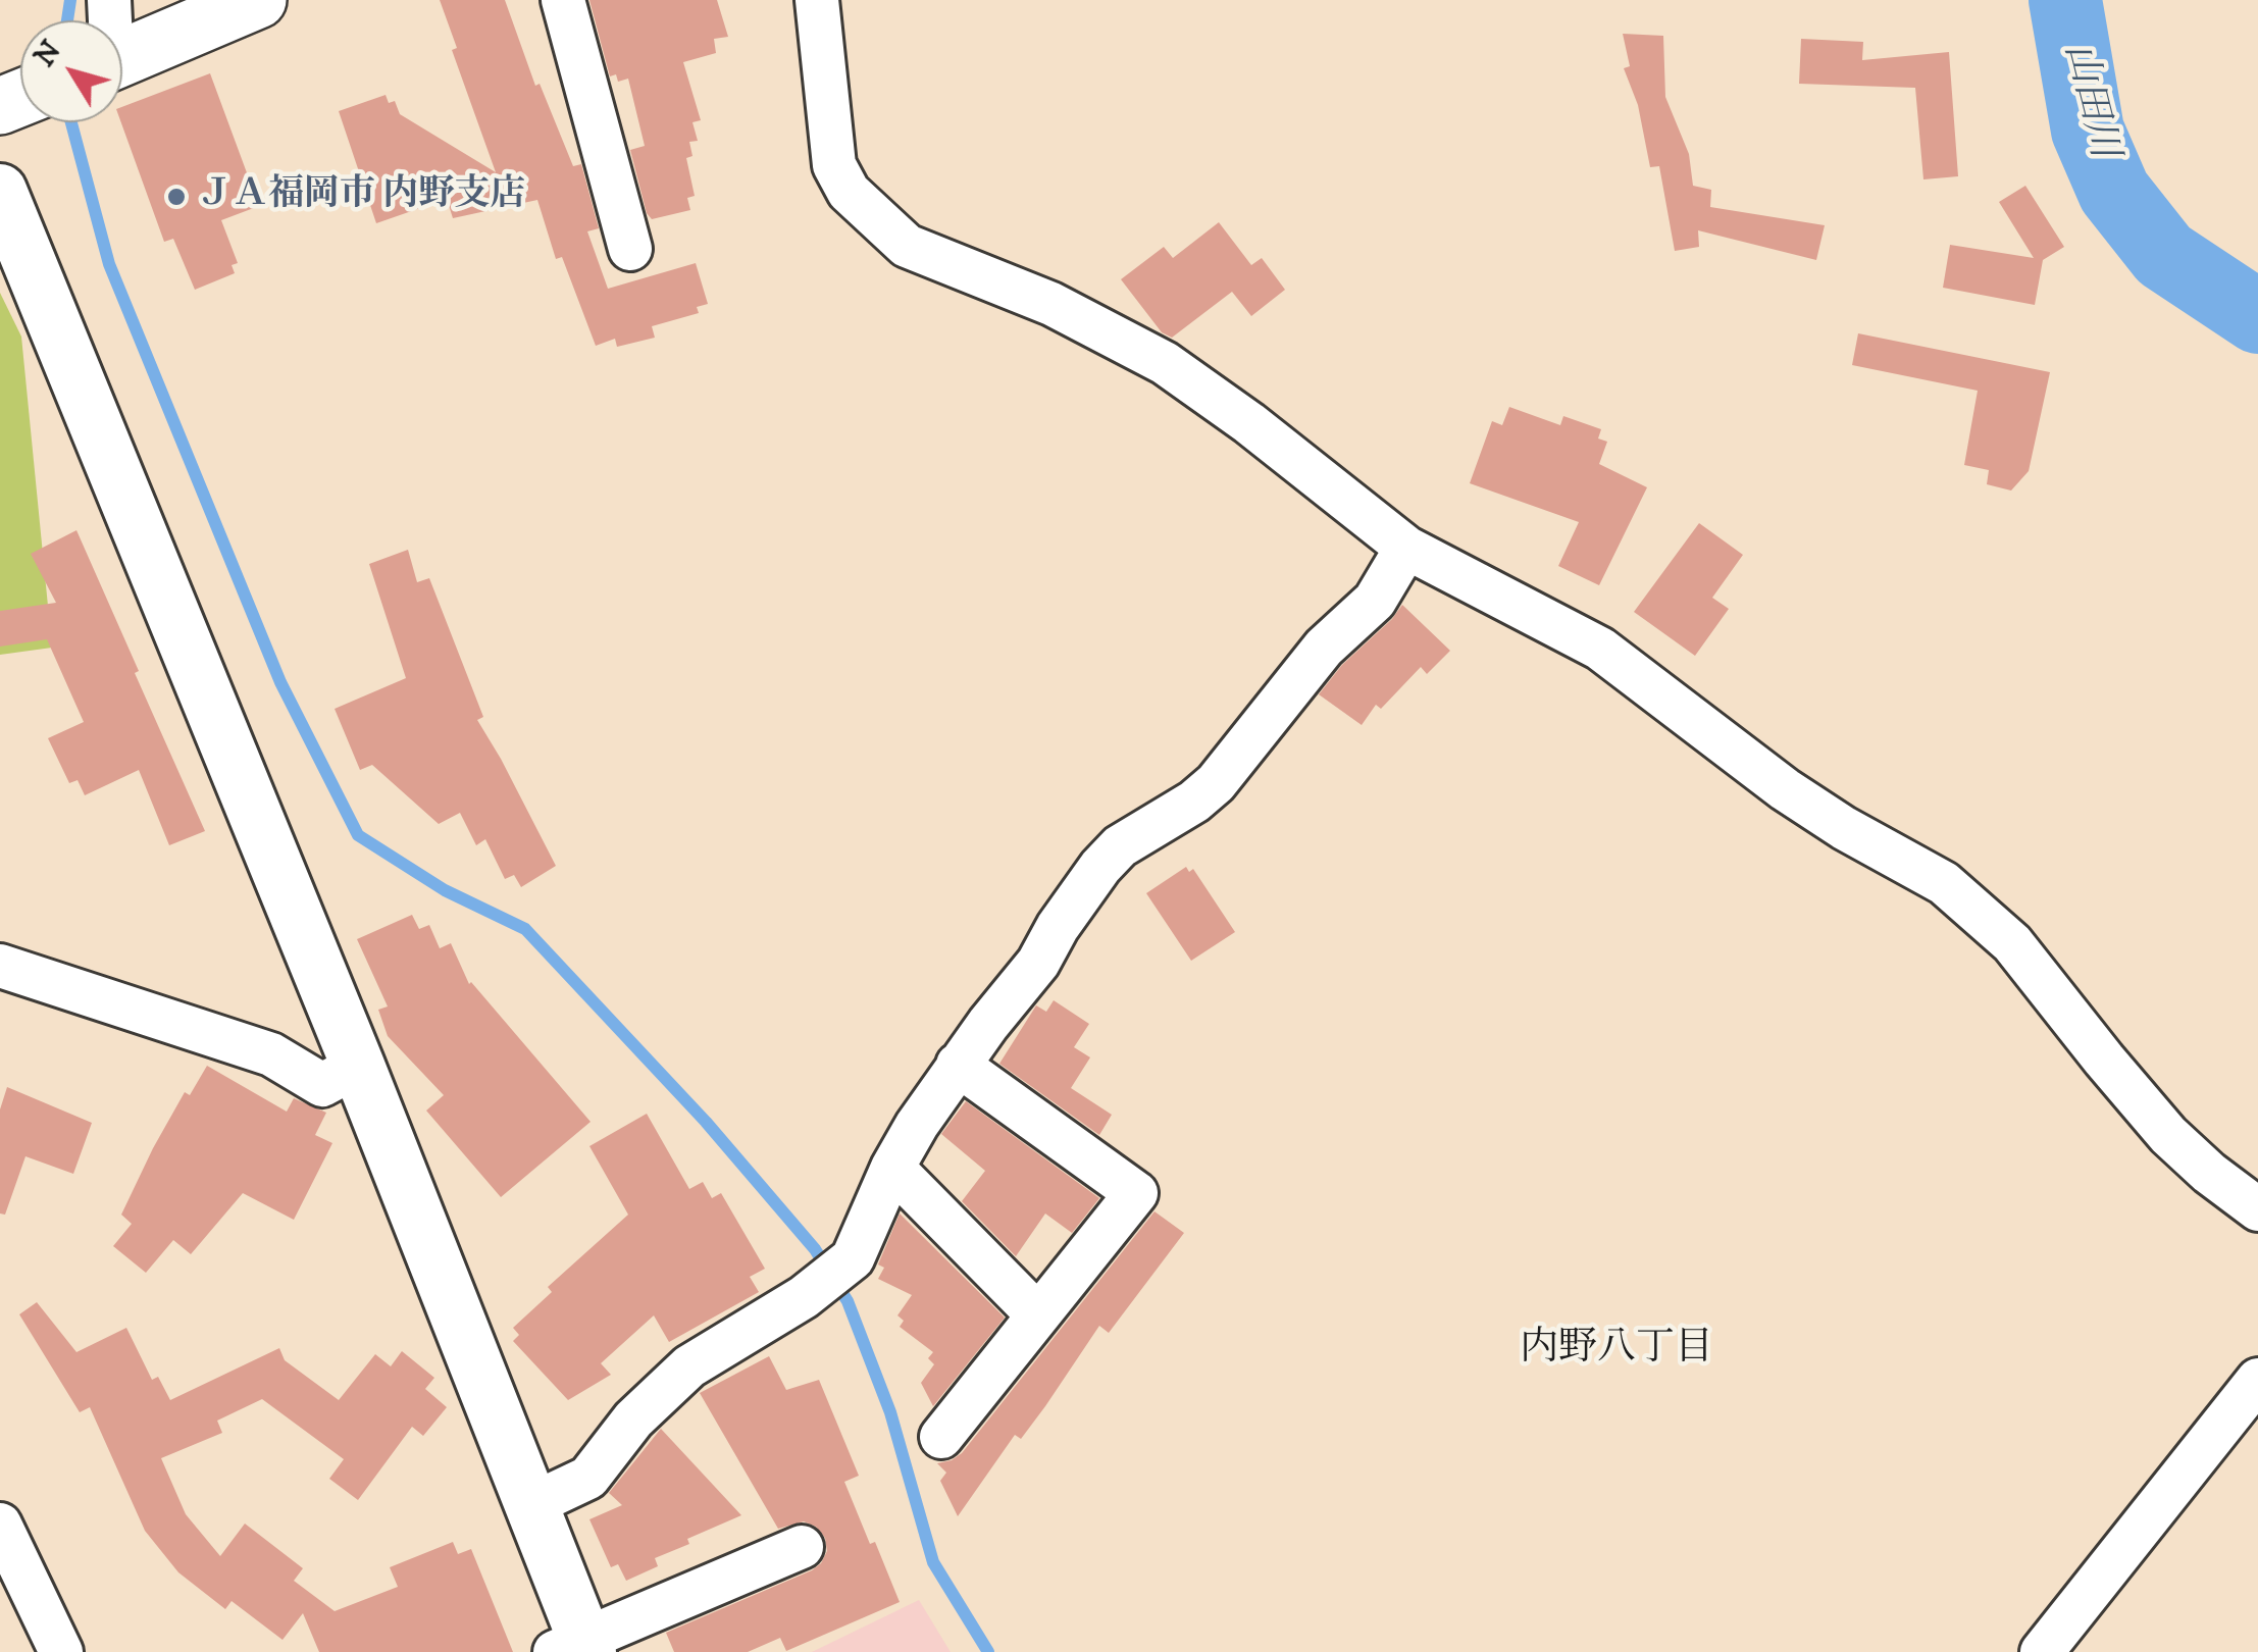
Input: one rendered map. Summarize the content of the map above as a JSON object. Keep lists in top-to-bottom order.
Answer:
{
  "districts": ["内野八丁目"],
  "water": ["山田川"],
  "places": ["ＪＡ福岡市 内野支店"],
  "north": "top left"
}
